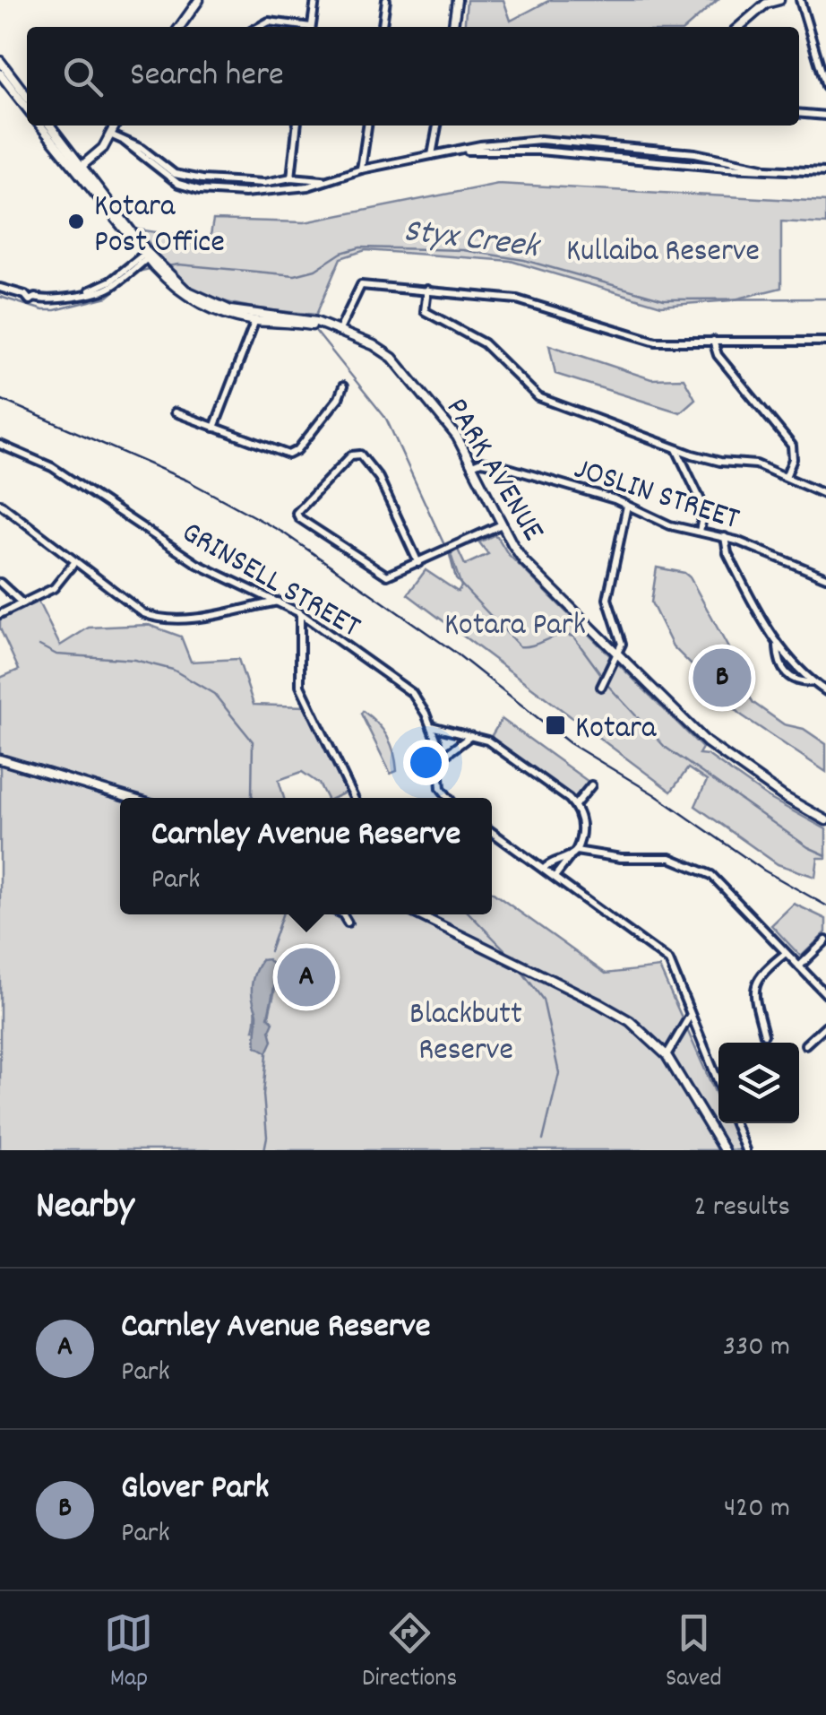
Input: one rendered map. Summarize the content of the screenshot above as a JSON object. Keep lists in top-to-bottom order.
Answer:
{
  "streets": {
    "main road": ["PARK AVENUE"],
    "street": ["JOSLIN STREET", "GRINSELL STREET"]
  },
  "crossings": [
    ["PARK AVENUE", "JOSLIN STREET"]
  ],
  "water": ["Styx Creek"],
  "parks": ["Kullaiba Reserve", "Kotara Park", "Blackbutt Reserve"],
  "places": {
    "other": ["Kotara Post Office"],
    "transit": ["Kotara"]
  },
  "page": {
    "search": "Search here",
    "pins": ["B", "A"],
    "popup": ["Carnley Avenue Reserve", "Park"],
    "heading": ["Nearby", "2 results"],
    "list": [
      {
        "mark": "A",
        "name": "Carnley Avenue Reserve",
        "note": "Park",
        "value": "330 m"
      },
      {
        "mark": "B",
        "name": "Glover Park",
        "note": "Park",
        "value": "420 m"
      }
    ],
    "nav": ["Map", "Directions", "Saved"]
  }
}
